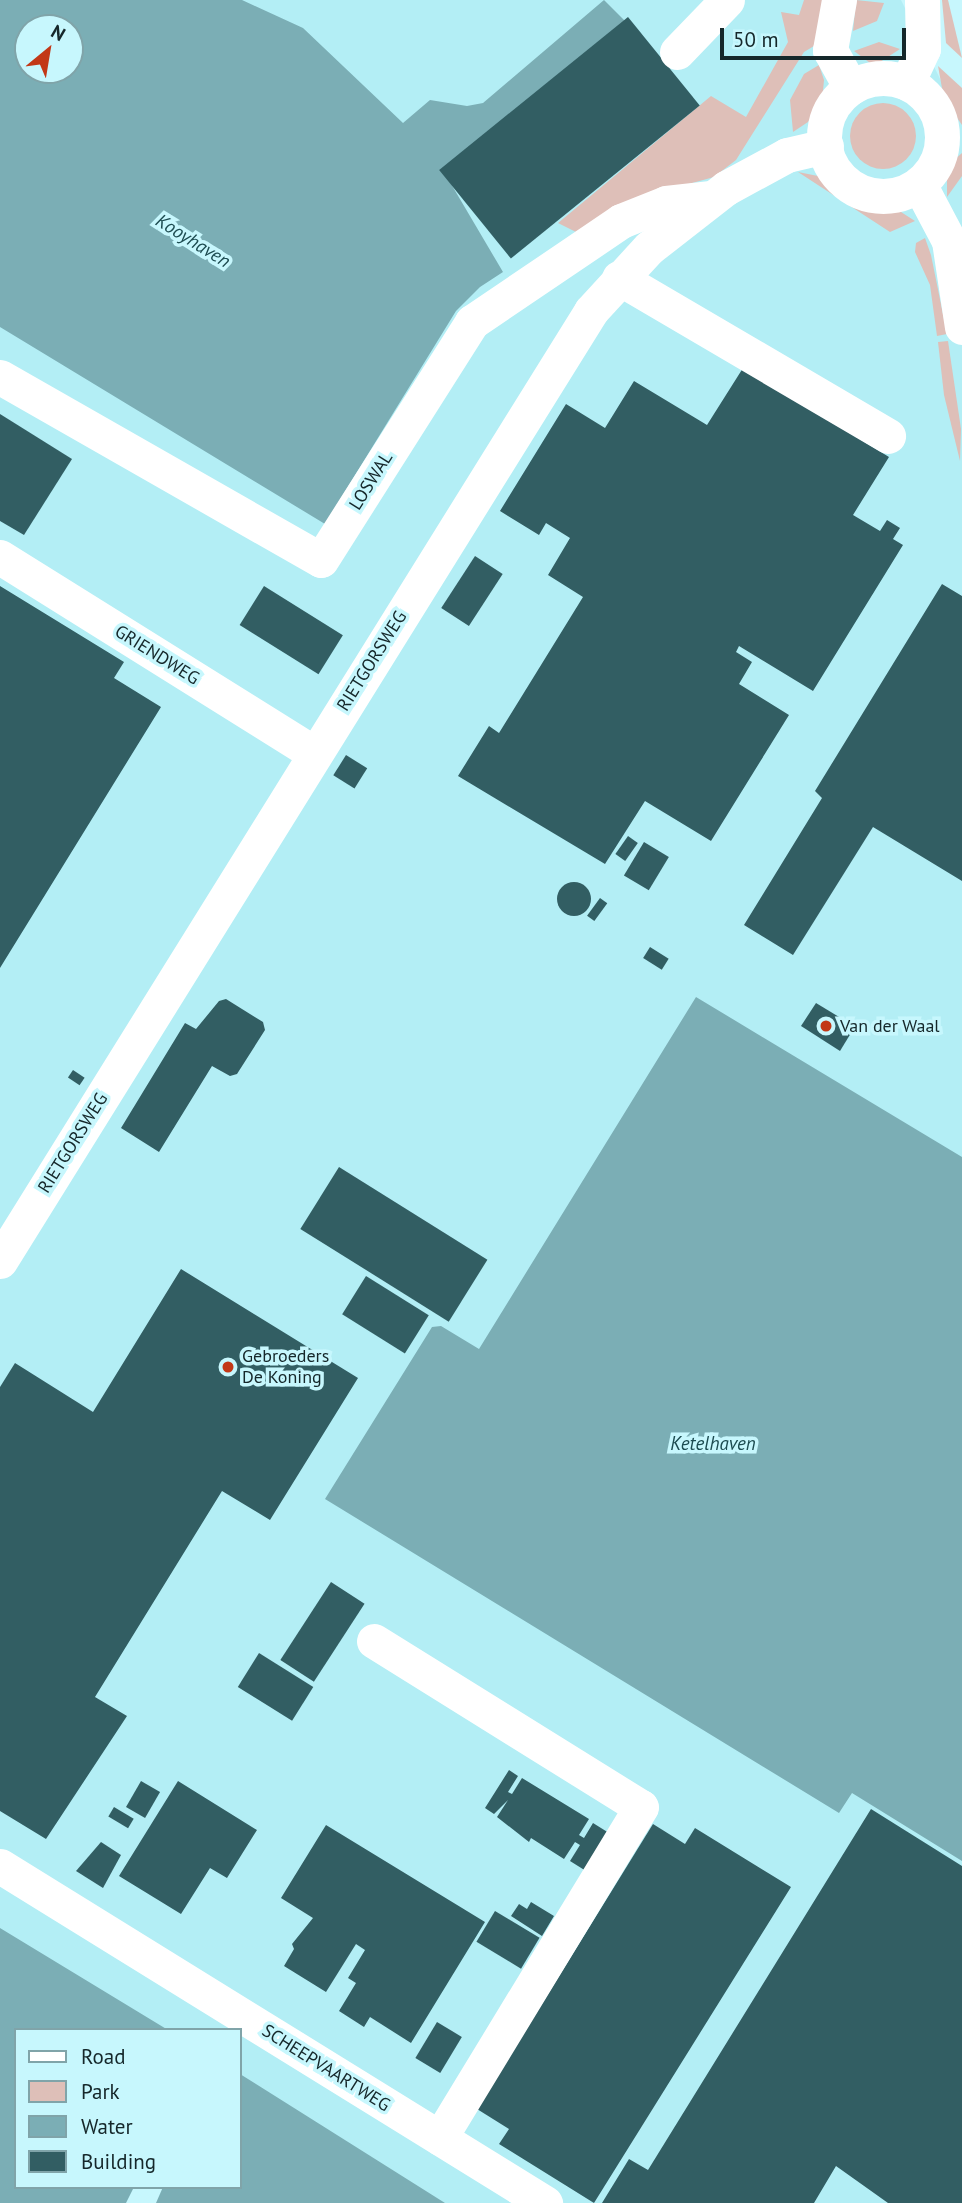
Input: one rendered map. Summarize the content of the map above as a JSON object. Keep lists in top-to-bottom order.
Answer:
{
  "streets": {
    "street": [
      "LOSWAL",
      "GRIENDWEG",
      "RIETGORSWEG",
      "SCHEEPVAARTWEG"
    ]
  },
  "crossings": [
    ["LOSWAL", "RIETGORSWEG"],
    ["GRIENDWEG", "RIETGORSWEG"]
  ],
  "water": ["Kooyhaven", "Ketelhaven"],
  "places": ["Van der Waal", "Gebroeders De Koning"],
  "legend": [
    "Road",
    "Park",
    "Water",
    "Building"
  ],
  "scale_bar": "50 m",
  "north": "top right"
}
